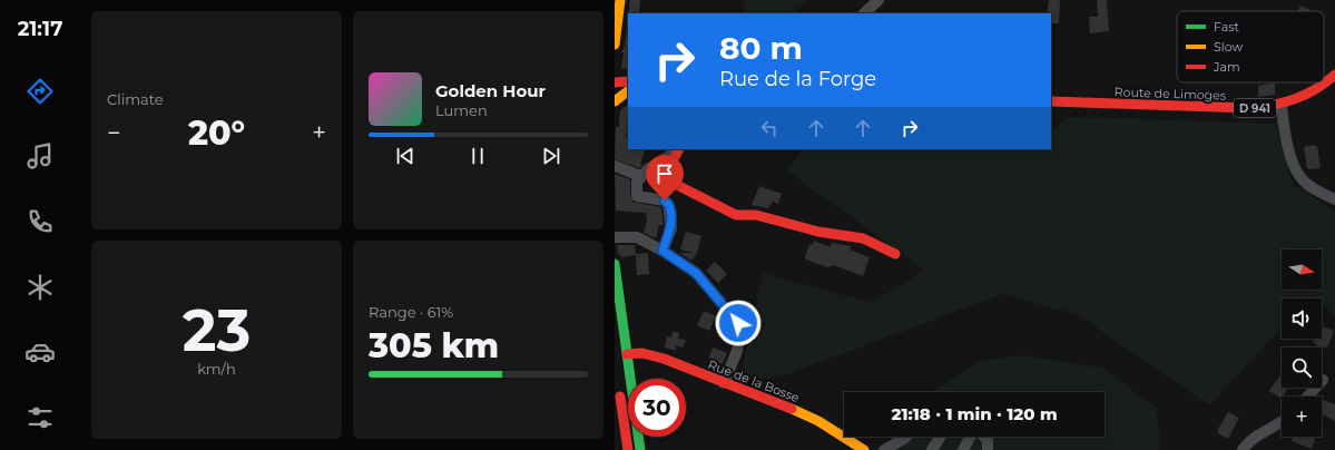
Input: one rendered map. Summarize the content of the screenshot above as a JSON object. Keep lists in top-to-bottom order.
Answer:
{
  "streets": {
    "main road": ["Route de Limoges", "D 941", "Rue de la Bosse"]
  },
  "legend": ["Fast", "Slow", "Jam"],
  "north": "right",
  "page": {
    "tabs": "21:17",
    "tile": [
      "Climate",
      ["23", "km/h"],
      ["Range · 61%", "305 km"]
    ],
    "turn": ["80 m", "Rue de la Forge"],
    "song": ["Golden Hour", "Lumen"],
    "heat": ["−", "20°", "+"],
    "map_buttons": "+",
    "limit": "30",
    "trip": "21:18 · 1 min · 120 m"
  }
}
